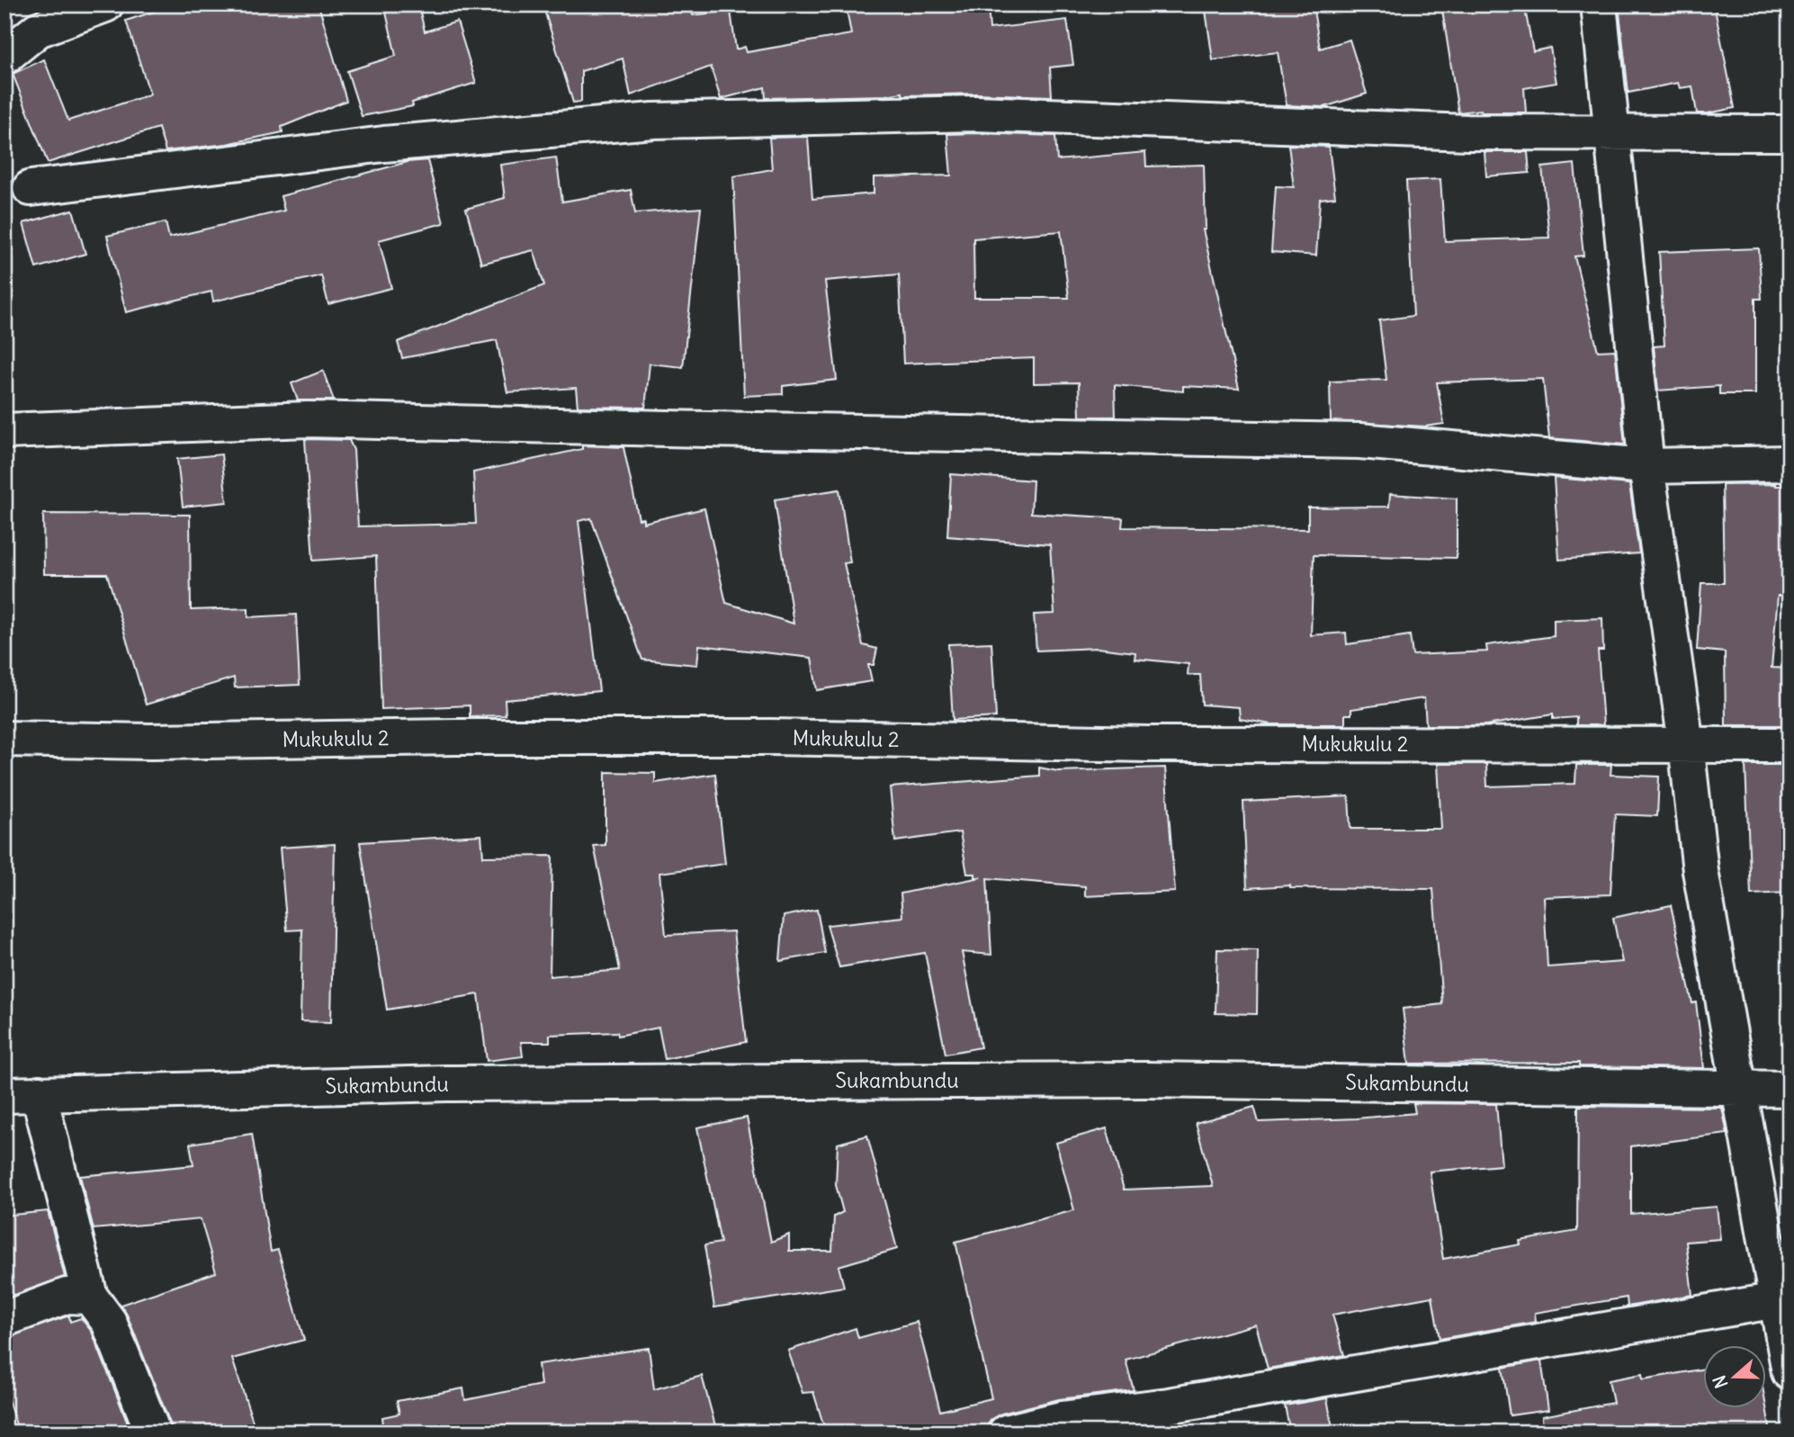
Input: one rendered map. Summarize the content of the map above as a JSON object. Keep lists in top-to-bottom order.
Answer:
{
  "streets": {
    "street": ["Mukukulu 2", "Sukambundu"]
  },
  "north": "left"
}
